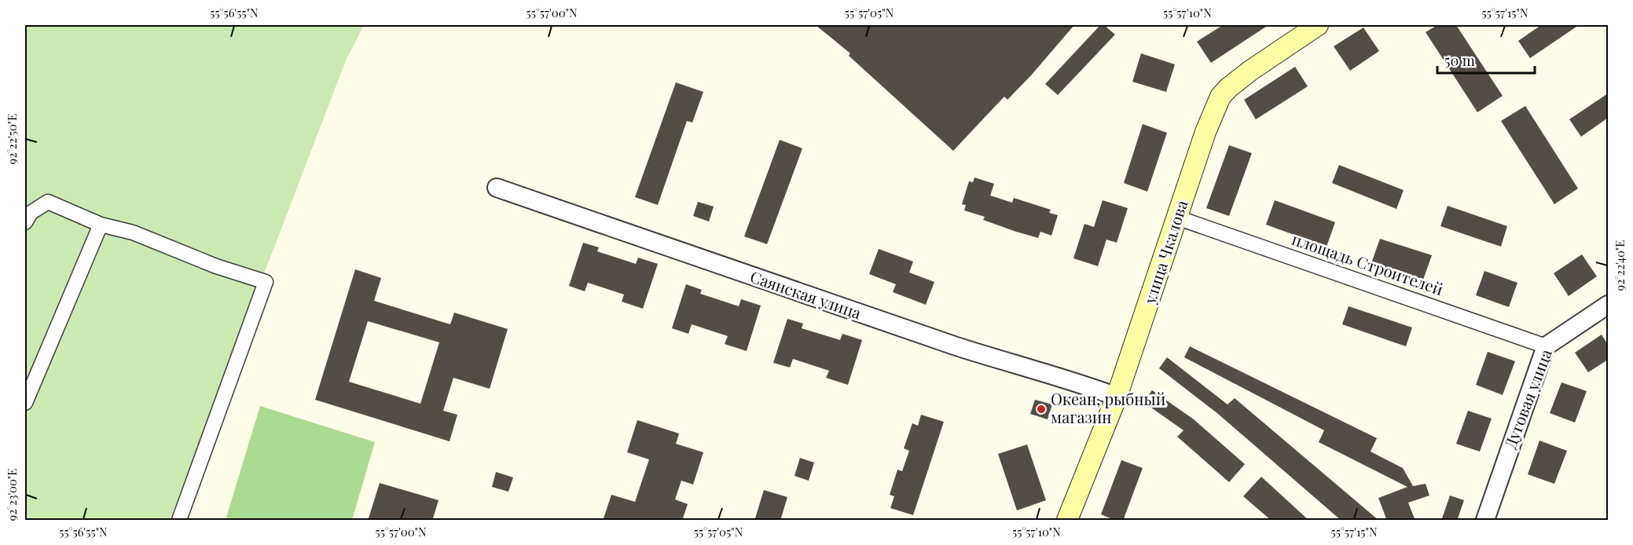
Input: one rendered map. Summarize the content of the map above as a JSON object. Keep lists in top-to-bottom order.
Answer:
{
  "streets": {
    "main road": ["улица Чкалова"],
    "street": ["площадь Строителей", "Саянская улица", "Дуговая улица"]
  },
  "crossings": [
    ["улица Чкалова", "площадь Строителей"],
    ["улица Чкалова", "Саянская улица"],
    ["площадь Строителей", "Дуговая улица"]
  ],
  "places": ["Океан, рыбный магазин"],
  "scale_bar": "50 m",
  "coordinates": [
    "55°56'55\"N",
    "55°57'00\"N",
    "55°57'05\"N",
    "55°57'10\"N",
    "55°57'15\"N",
    "92°22'50\"E",
    "92°22'40\"E",
    "92°23'00\"E"
  ]
}
